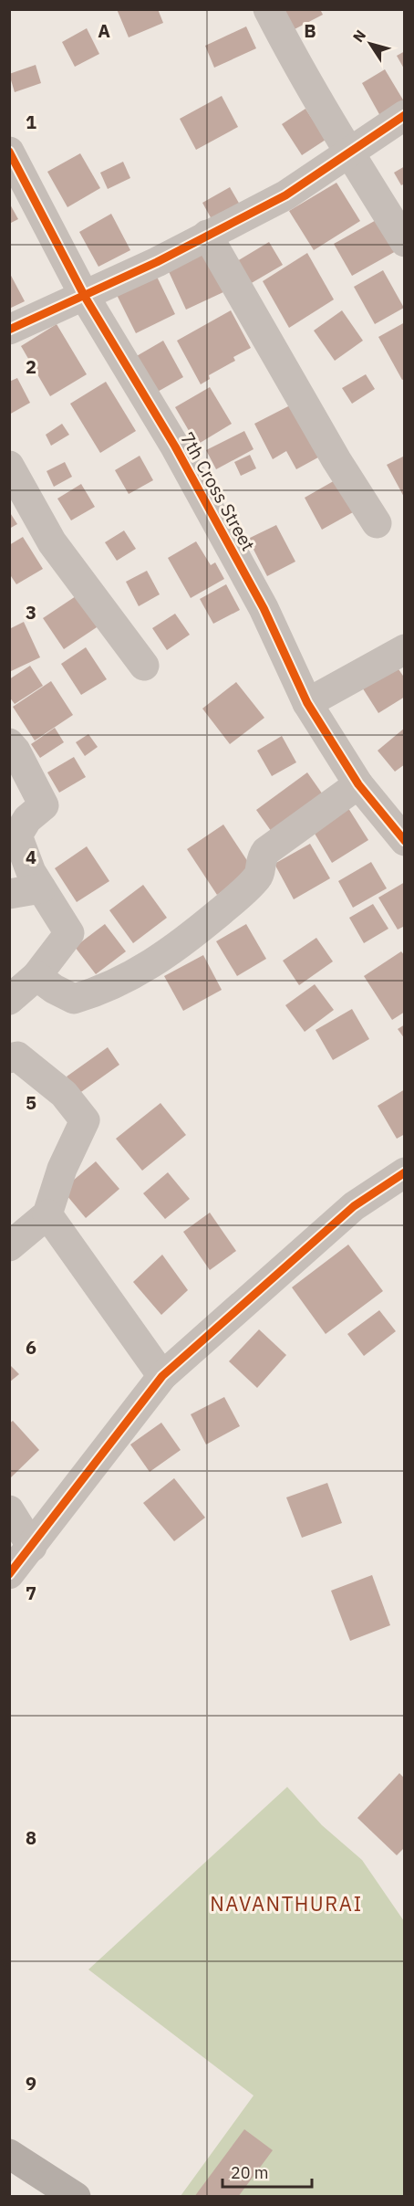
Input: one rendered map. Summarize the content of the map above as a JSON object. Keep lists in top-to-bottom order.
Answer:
{
  "streets": {
    "street": ["7th Cross Street"]
  },
  "districts": ["NAVANTHURAI"],
  "scale_bar": "20 m",
  "north": "top left",
  "grid": {
    "columns": ["A", "B"],
    "rows": [
      "1",
      "2",
      "3",
      "4",
      "5",
      "6",
      "7",
      "8",
      "9"
    ]
  }
}
